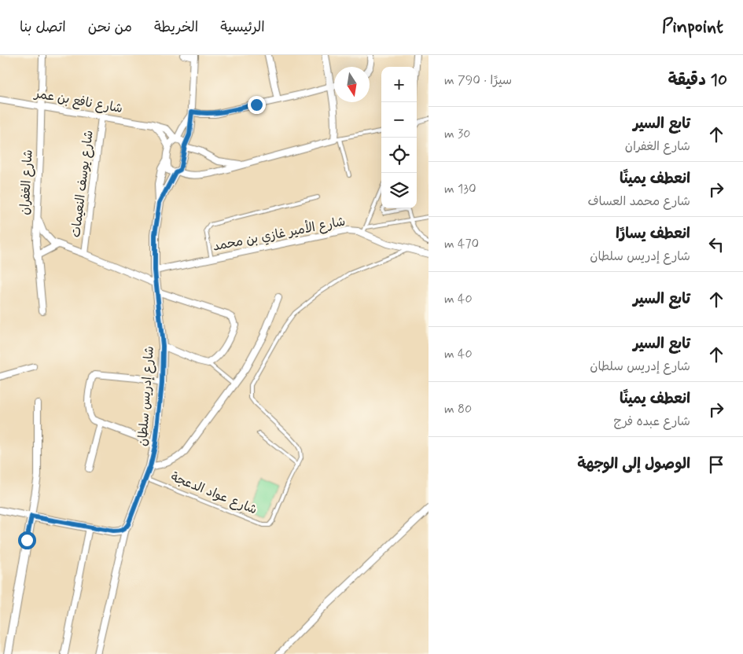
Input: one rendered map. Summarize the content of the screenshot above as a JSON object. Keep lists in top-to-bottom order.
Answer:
{
  "streets": {
    "street": [
      "شارع نافع بن عمر",
      "شارع الغفران",
      "شارع يوسف النعيمات",
      "شارع الأمير غازي بن محمد",
      "شارع إدريس سلطان",
      "شارع عواد الدعجة"
    ]
  },
  "crossings": [
    ["شارع نافع بن عمر", "شارع الغفران"],
    ["شارع نافع بن عمر", "شارع يوسف النعيمات"],
    ["شارع الأمير غازي بن محمد", "شارع إدريس سلطان"],
    ["شارع الأمير غازي بن محمد", "شارع عواد الدعجة"],
    ["شارع إدريس سلطان", "شارع عواد الدعجة"]
  ],
  "north": "bottom",
  "page": {
    "header": "Pinpoint",
    "nav": [
      "الرئيسية",
      "الخريطة",
      "من نحن",
      "اتصل بنا"
    ],
    "heading": ["10 دقيقة", "سيرًا · 790 m"],
    "map_buttons": ["+", "−"],
    "list": [
      ["تابع السير", "شارع الغفران", "30 m"],
      ["انعطف يمينًا", "شارع محمد العساف", "130 m"],
      ["انعطف يسارًا", "شارع إدريس سلطان", "470 m"],
      ["تابع السير", "40 m"],
      ["تابع السير", "شارع إدريس سلطان", "40 m"],
      ["انعطف يمينًا", "شارع عبده فرج", "80 m"],
      "الوصول إلى الوجهة"
    ]
  }
}
